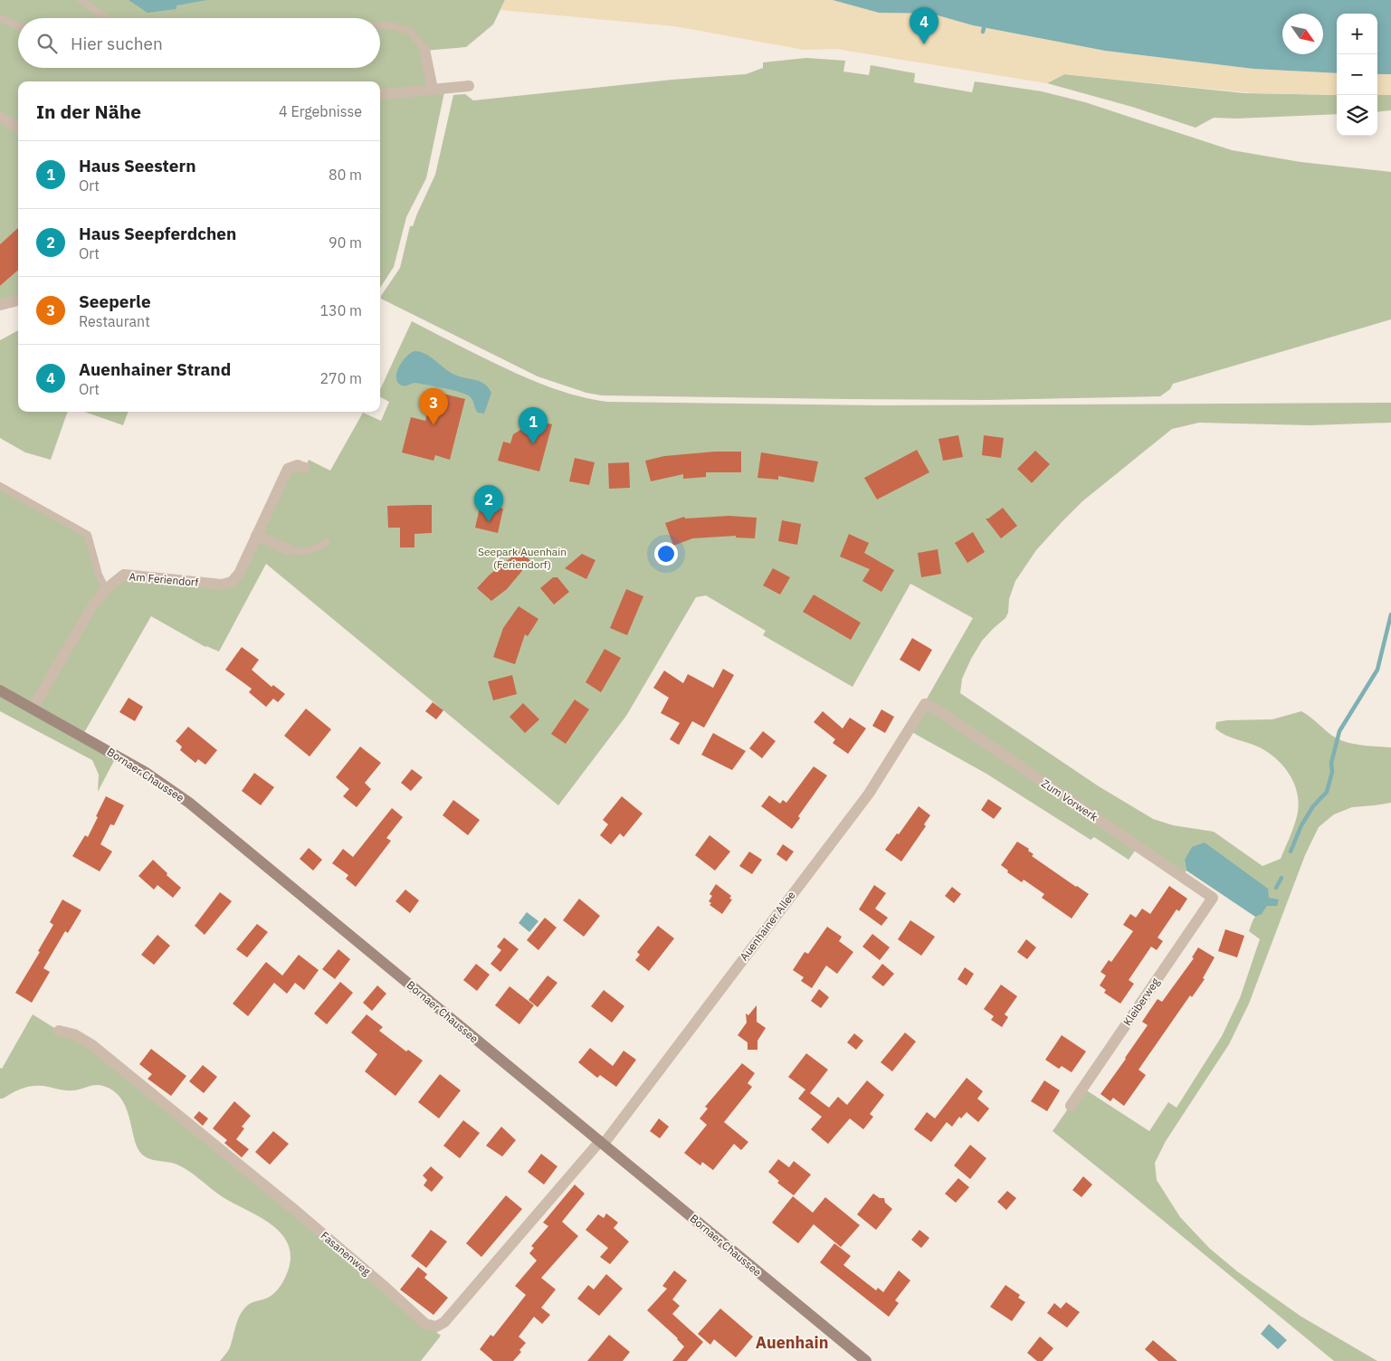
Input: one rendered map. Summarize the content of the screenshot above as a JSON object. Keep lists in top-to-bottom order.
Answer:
{
  "streets": {
    "street": [
      "Am Feriendorf",
      "Bornaer Chaussee",
      "Zum Vorwerk",
      "Auenhainer Allee",
      "Kleiberweg",
      "Fasanenweg"
    ]
  },
  "crossings": [
    ["Am Feriendorf", "Bornaer Chaussee"],
    ["Bornaer Chaussee", "Auenhainer Allee"],
    ["Bornaer Chaussee", "Fasanenweg"],
    ["Zum Vorwerk", "Auenhainer Allee"],
    ["Zum Vorwerk", "Kleiberweg"],
    ["Auenhainer Allee", "Fasanenweg"]
  ],
  "districts": ["Auenhain"],
  "parks": ["Seepark Auenhain (Feriendorf)"],
  "north": "bottom right",
  "page": {
    "pins": [
      "4",
      "3",
      "1",
      "2"
    ],
    "map_buttons": ["+", "−"],
    "search": "Hier suchen",
    "heading": ["In der Nähe", "4 Ergebnisse"],
    "list": [
      {
        "mark": "1",
        "name": "Haus Seestern",
        "note": "Ort",
        "value": "80 m"
      },
      {
        "mark": "2",
        "name": "Haus Seepferdchen",
        "note": "Ort",
        "value": "90 m"
      },
      {
        "mark": "3",
        "name": "Seeperle",
        "note": "Restaurant",
        "value": "130 m"
      },
      {
        "mark": "4",
        "name": "Auenhainer Strand",
        "note": "Ort",
        "value": "270 m"
      }
    ]
  }
}
